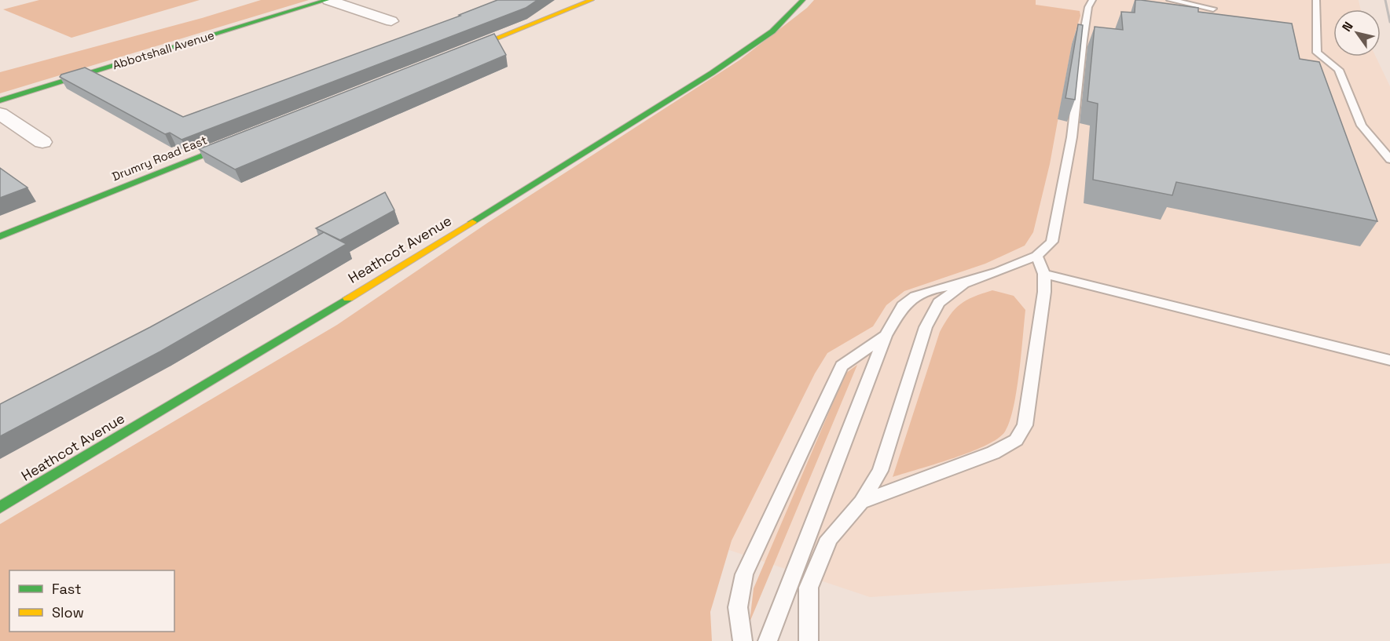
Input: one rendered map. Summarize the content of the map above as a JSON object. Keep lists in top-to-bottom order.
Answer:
{
  "streets": {
    "street": ["Abbotshall Avenue", "Drumry Road East", "Heathcot Avenue"]
  },
  "legend": ["Fast", "Slow"],
  "north": "top left"
}
